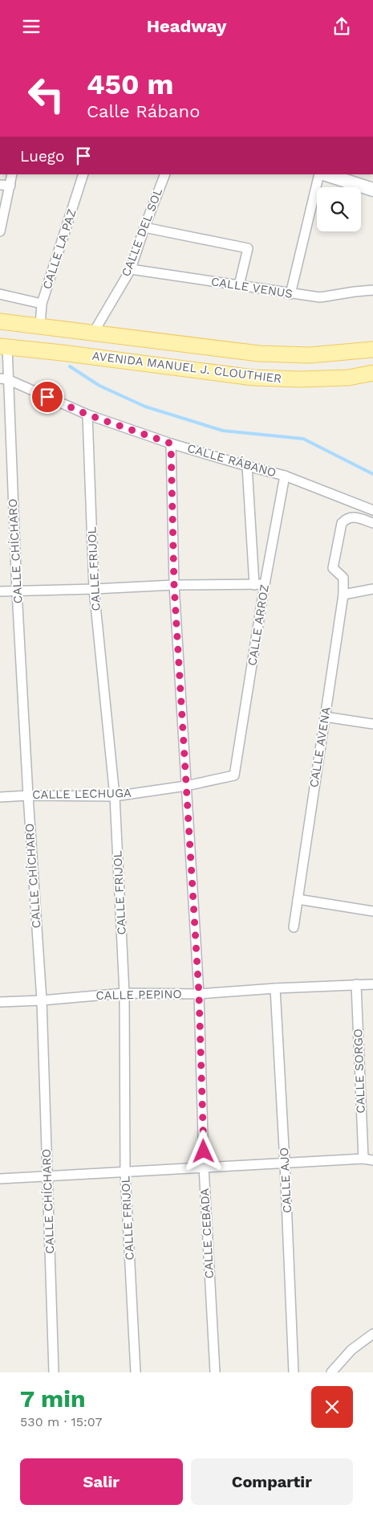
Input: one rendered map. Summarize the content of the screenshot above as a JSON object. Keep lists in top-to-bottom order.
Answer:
{
  "streets": {
    "main road": ["AVENIDA MANUEL J. CLOUTHIER"],
    "street": [
      "CALLE DEL SOL",
      "CALLE LA PAZ",
      "CALLE VENUS",
      "CALLE RÁBANO",
      "CALLE CHÍCHARO",
      "CALLE FRIJOL",
      "CALLE ARROZ",
      "CALLE AVENA",
      "CALLE LECHUGA",
      "CALLE PEPINO",
      "CALLE SORGO",
      "CALLE AJO",
      "CALLE CEBADA"
    ]
  },
  "crossings": [
    ["CALLE DEL SOL", "CALLE VENUS"],
    ["CALLE DEL SOL", "AVENIDA MANUEL J. CLOUTHIER"],
    ["CALLE LA PAZ", "AVENIDA MANUEL J. CLOUTHIER"],
    ["AVENIDA MANUEL J. CLOUTHIER", "CALLE CHÍCHARO"],
    ["CALLE RÁBANO", "CALLE CHÍCHARO"],
    ["CALLE RÁBANO", "CALLE FRIJOL"],
    ["CALLE RÁBANO", "CALLE ARROZ"],
    ["CALLE RÁBANO", "CALLE CEBADA"],
    ["CALLE CHÍCHARO", "CALLE LECHUGA"],
    ["CALLE CHÍCHARO", "CALLE PEPINO"],
    ["CALLE FRIJOL", "CALLE LECHUGA"],
    ["CALLE FRIJOL", "CALLE PEPINO"],
    ["CALLE ARROZ", "CALLE LECHUGA"],
    ["CALLE LECHUGA", "CALLE CEBADA"],
    ["CALLE PEPINO", "CALLE SORGO"],
    ["CALLE PEPINO", "CALLE AJO"],
    ["CALLE PEPINO", "CALLE CEBADA"]
  ],
  "page": {
    "header": "Headway",
    "turn": ["450 m", "Calle Rábano"],
    "then": "Luego",
    "heading": ["7 min", "530 m · 15:07"],
    "buttons": ["Salir", "Compartir"]
  }
}
